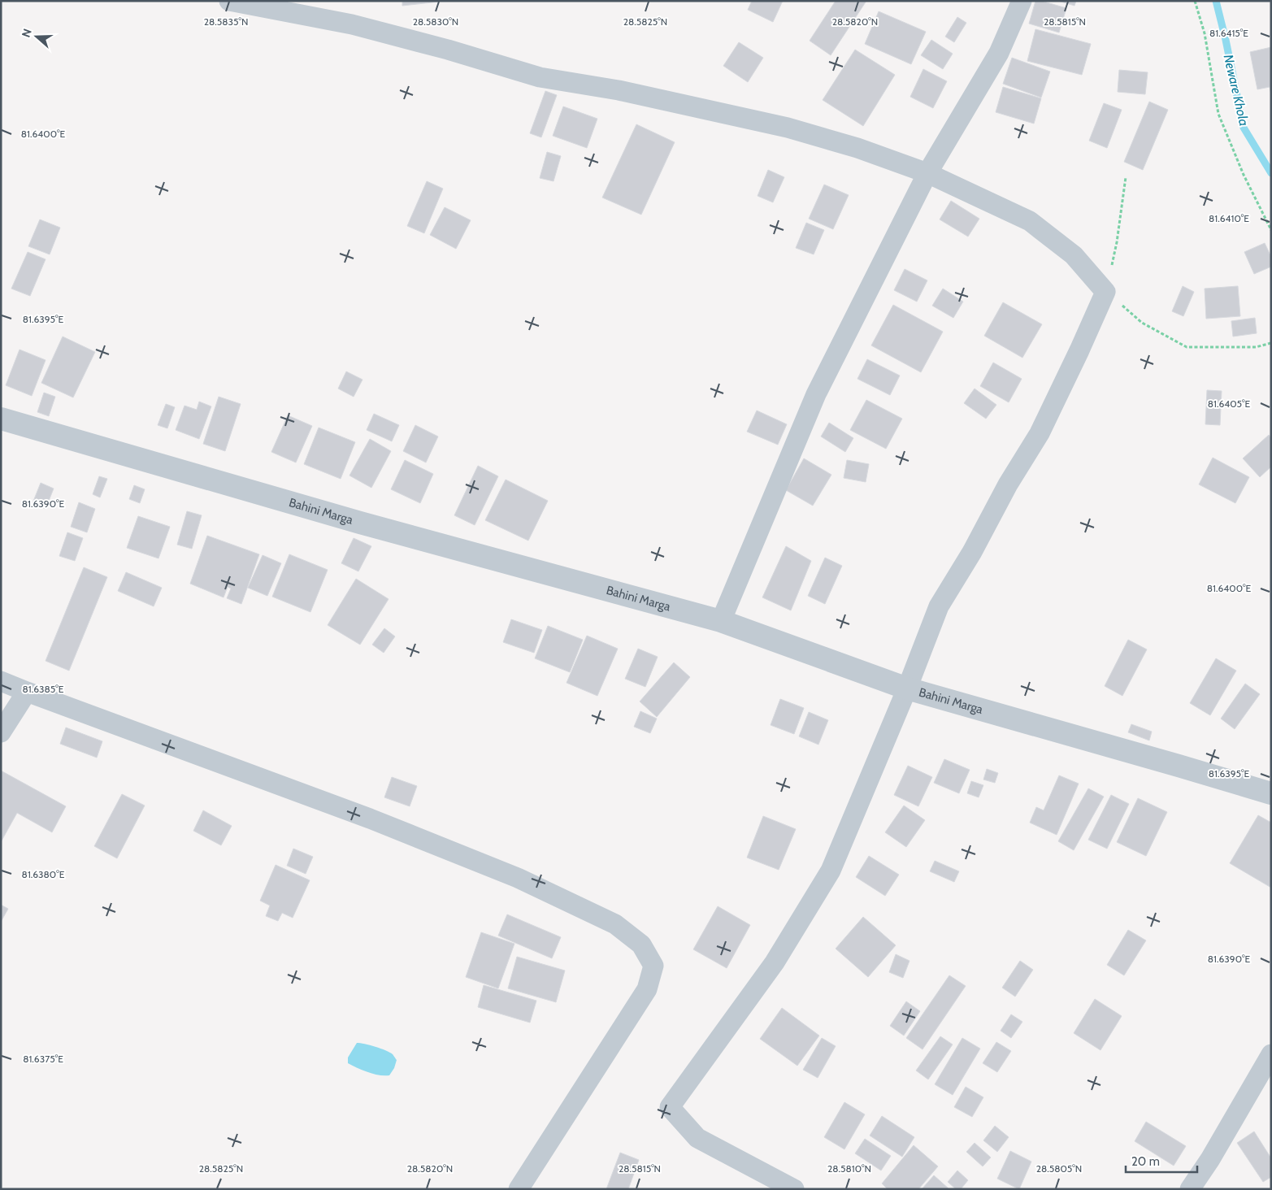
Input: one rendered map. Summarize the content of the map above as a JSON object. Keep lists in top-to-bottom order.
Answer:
{
  "streets": {
    "street": ["Bahini Marga"]
  },
  "water": ["Neware Khola"],
  "scale_bar": "20 m",
  "north": "left",
  "coordinates": [
    "28.5830°N",
    "28.5820°N",
    "28.5835°N",
    "28.5825°N",
    "28.5815°N",
    "81.6415°E",
    "81.6400°E",
    "81.6410°E",
    "81.6395°E",
    "81.6405°E",
    "81.6390°E",
    "81.6385°E",
    "81.6380°E",
    "81.6375°E",
    "28.5810°N",
    "28.5805°N"
  ]
}
